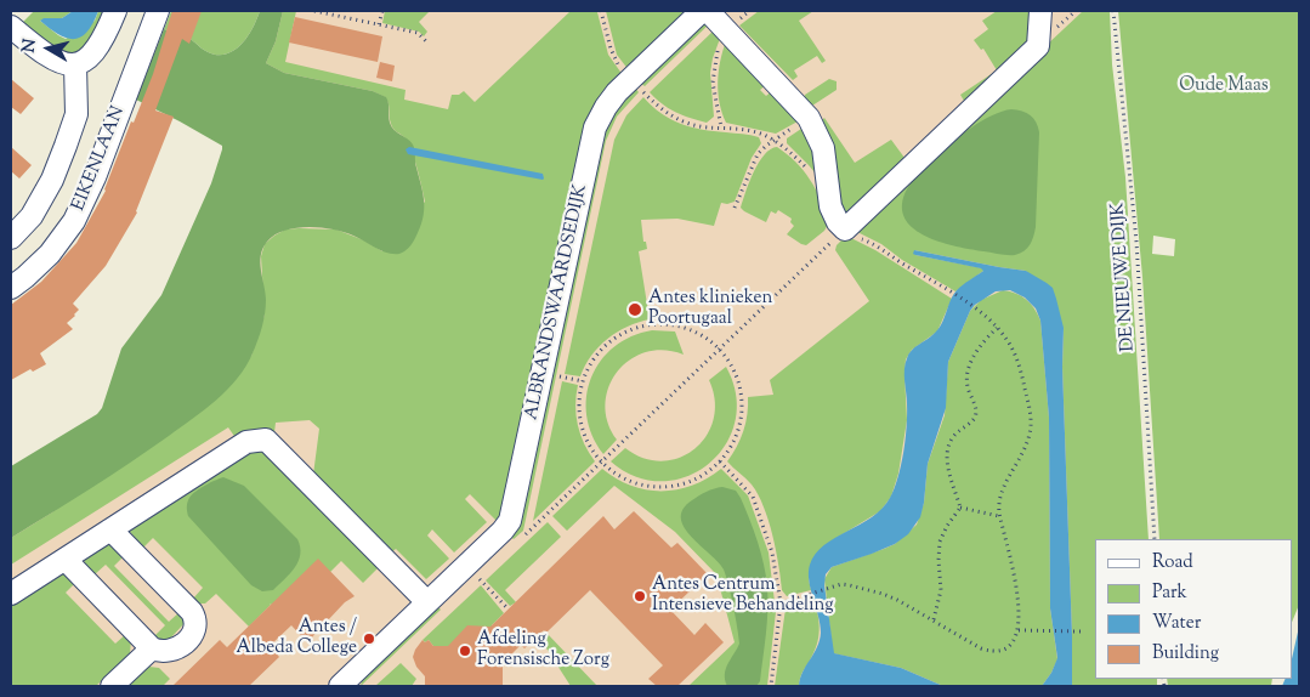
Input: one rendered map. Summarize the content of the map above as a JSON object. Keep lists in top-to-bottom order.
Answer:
{
  "streets": {
    "street": ["EIKENLAAN", "ALBRANDSWAARDSEDIJK"],
    "path": ["DE NIEUWE DIJK"]
  },
  "parks": ["Oude Maas"],
  "places": [
    "Antes klinieken Poortugaal",
    "Antes Centrum Intensieve Behandeling",
    "Antes / Albeda College",
    "Afdeling Forensische Zorg"
  ],
  "legend": [
    "Road",
    "Park",
    "Water",
    "Building"
  ],
  "north": "left"
}
